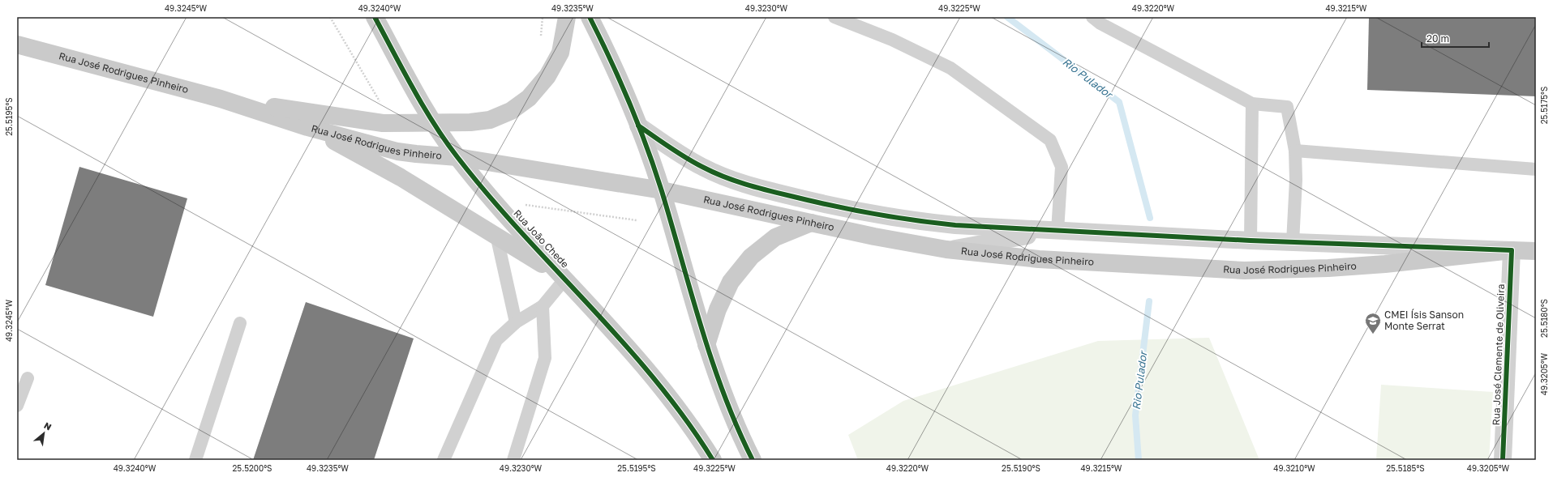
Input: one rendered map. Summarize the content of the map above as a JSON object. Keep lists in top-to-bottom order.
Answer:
{
  "streets": {
    "main road": ["Rua José Rodrigues Pinheiro", "Rua João Chede"],
    "street": ["Rua José Clemente de Oliveira"]
  },
  "crossings": [
    ["Rua José Rodrigues Pinheiro", "Rua João Chede"],
    ["Rua José Rodrigues Pinheiro", "Rua José Clemente de Oliveira"]
  ],
  "water": ["Rio Pulador"],
  "places": {
    "school or university": ["CMEI Ísis Sanson Monte Serrat"]
  },
  "scale_bar": "20 m",
  "north": "top right",
  "coordinates": [
    "49.3245°W",
    "49.3240°W",
    "49.3235°W",
    "49.3230°W",
    "49.3225°W",
    "49.3220°W",
    "49.3215°W",
    "25.5175°S",
    "25.5195°S",
    "25.5180°S",
    "49.3205°W",
    "25.5200°S",
    "25.5190°S",
    "49.3210°W",
    "25.5185°S"
  ]
}
